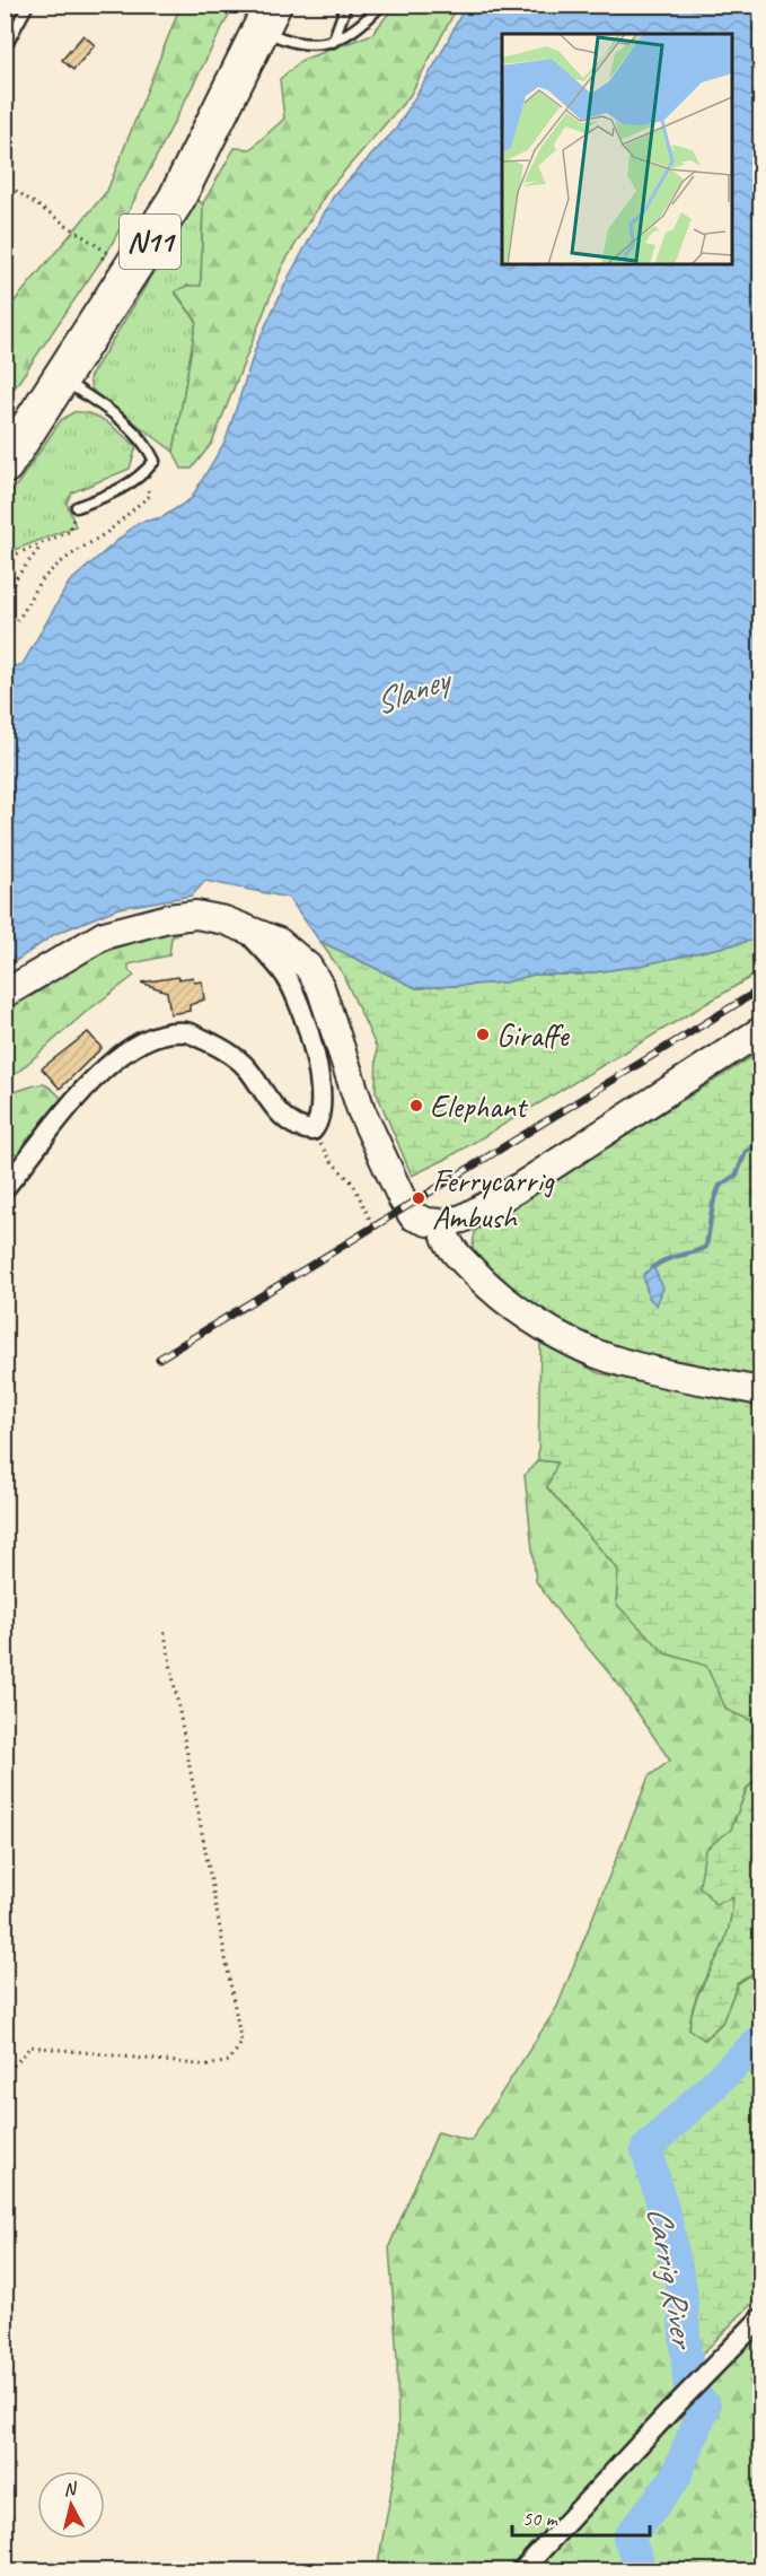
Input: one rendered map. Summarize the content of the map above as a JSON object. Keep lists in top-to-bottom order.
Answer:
{
  "streets": {
    "highway": ["N11"]
  },
  "water": ["Slaney", "Carrig River"],
  "places": ["Giraffe", "Elephant", "Ferrycarrig Ambush"],
  "scale_bar": "50 m",
  "north": "top"
}
